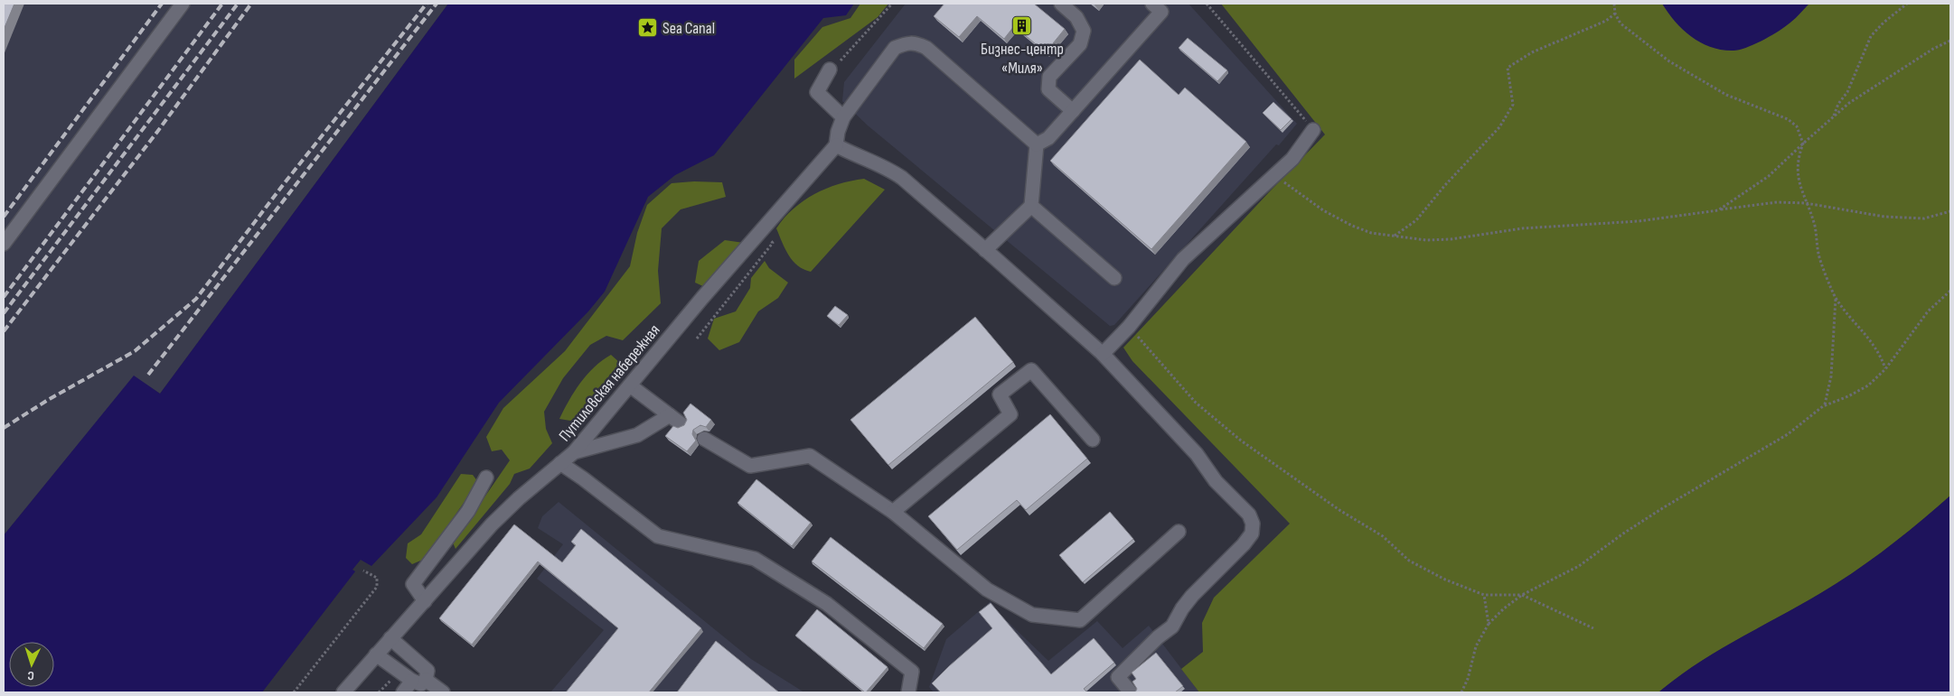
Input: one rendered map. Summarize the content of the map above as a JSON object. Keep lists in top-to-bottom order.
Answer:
{
  "streets": {
    "street": ["Путиловская набережная"]
  },
  "places": {
    "building": ["Бизнес-центр «Миля»"],
    "place": ["Sea Canal"]
  },
  "north": "bottom"
}
